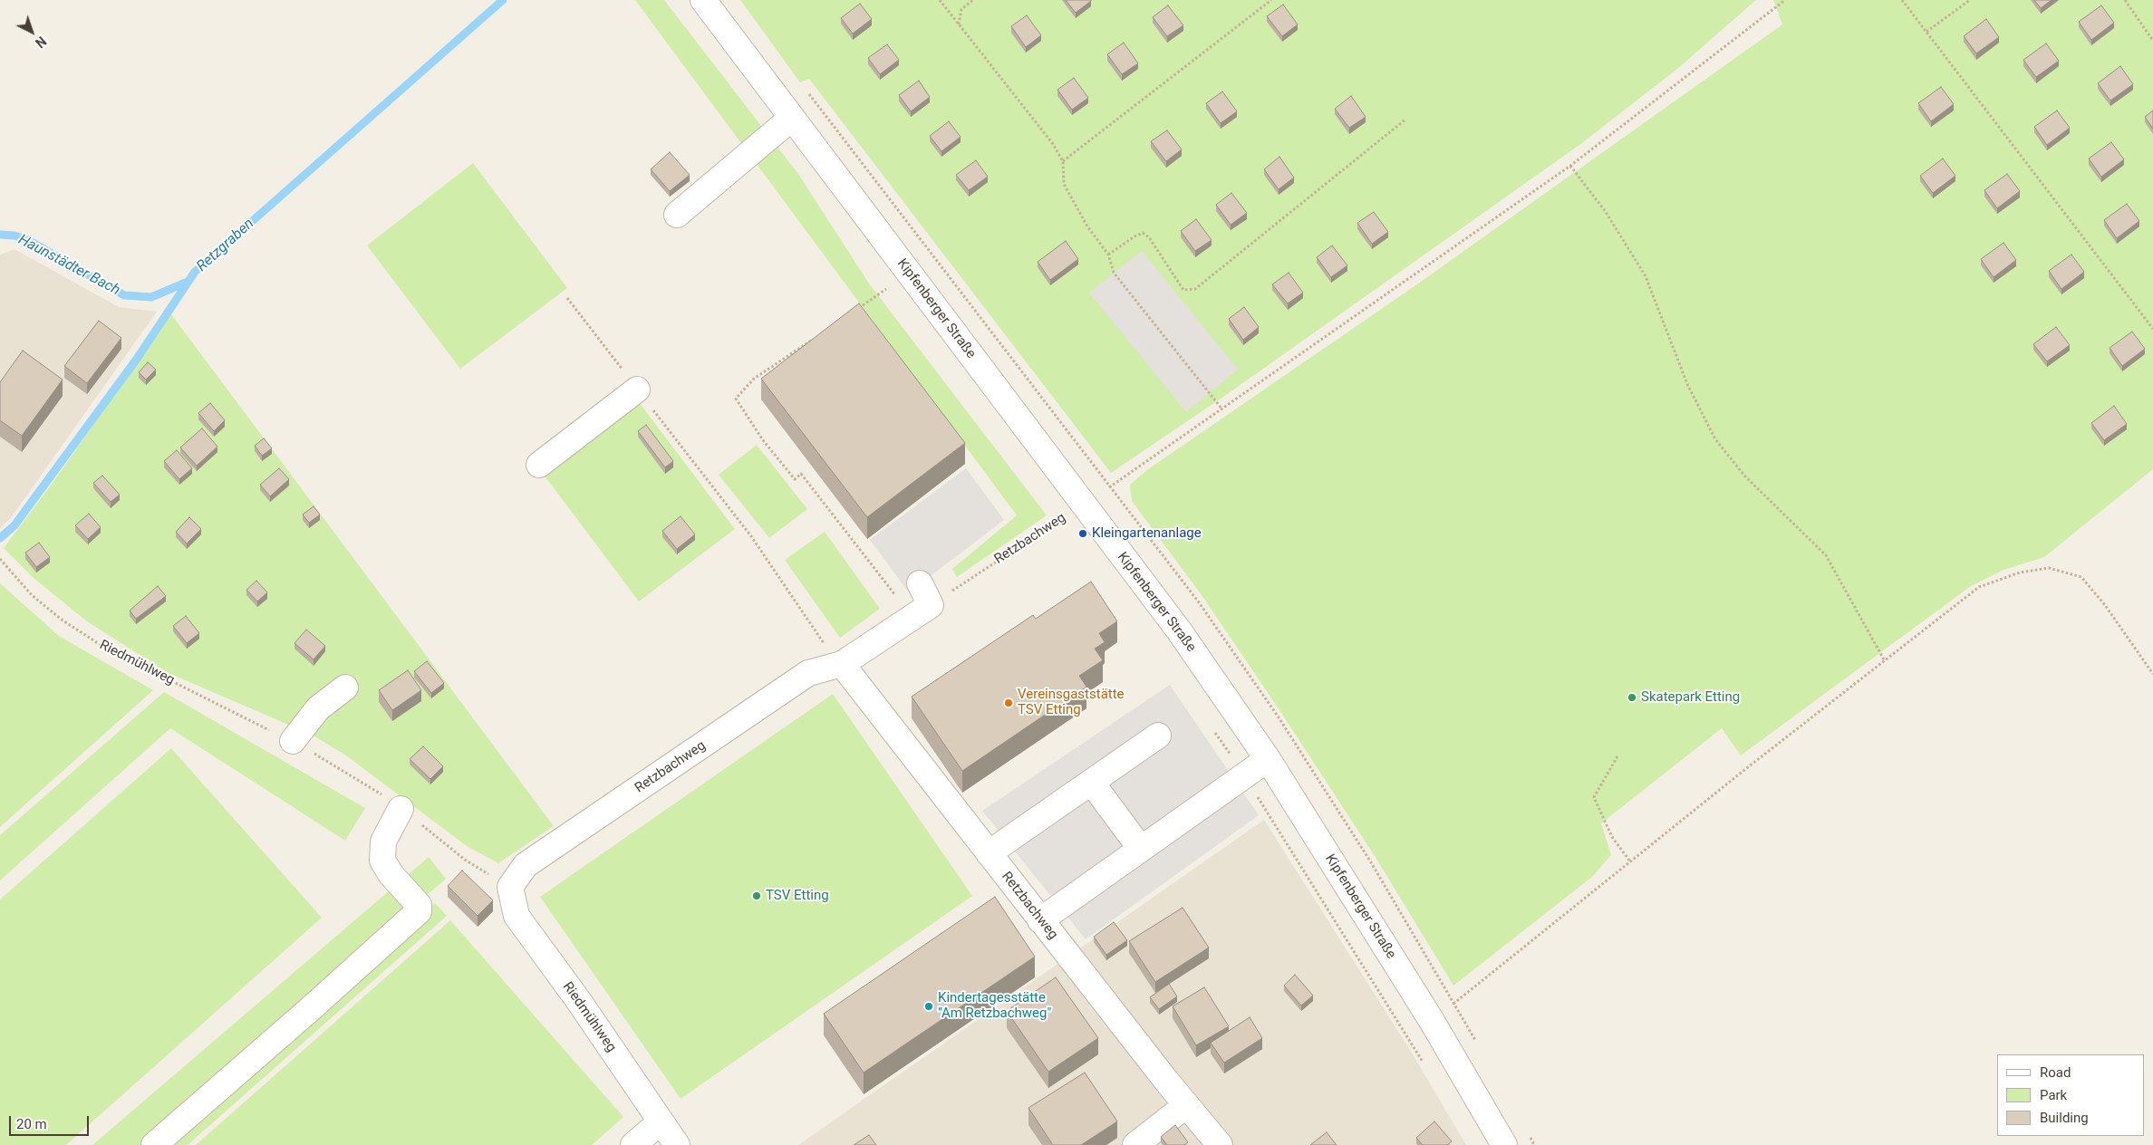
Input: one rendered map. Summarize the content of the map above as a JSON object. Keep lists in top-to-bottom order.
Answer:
{
  "streets": {
    "street": ["Kipfenberger Straße", "Retzbachweg", "Riedmühlweg"]
  },
  "crossings": [
    ["Kipfenberger Straße", "Retzbachweg"],
    ["Retzbachweg", "Riedmühlweg"]
  ],
  "water": ["Retzgraben", "Haunstädter Bach"],
  "places": [
    "Kleingartenanlage",
    "Skatepark Etting",
    "Vereinsgaststätte TSV Etting",
    "TSV Etting",
    "Kindertagesstätte \"Am Retzbachweg\""
  ],
  "legend": ["Road", "Park", "Building"],
  "scale_bar": "20 m",
  "north": "bottom right"
}
